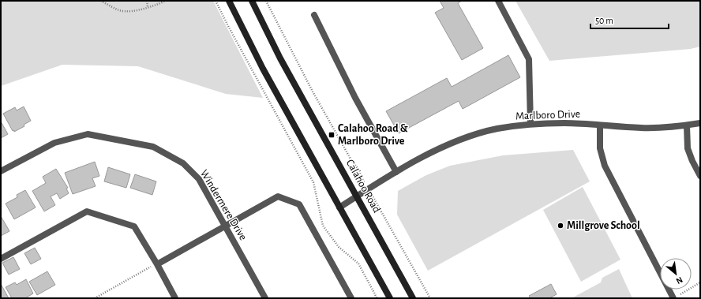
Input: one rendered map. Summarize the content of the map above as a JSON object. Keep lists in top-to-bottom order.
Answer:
{
  "streets": {
    "main road": ["Calahoo Road"],
    "street": ["Marlboro Drive", "Windermere Drive"]
  },
  "crossings": [
    ["Marlboro Drive", "Calahoo Road"]
  ],
  "places": {
    "transit": ["Calahoo Road & Marlboro Drive"],
    "other": ["Millgrove School"]
  },
  "scale_bar": "50 m",
  "north": "bottom right"
}
